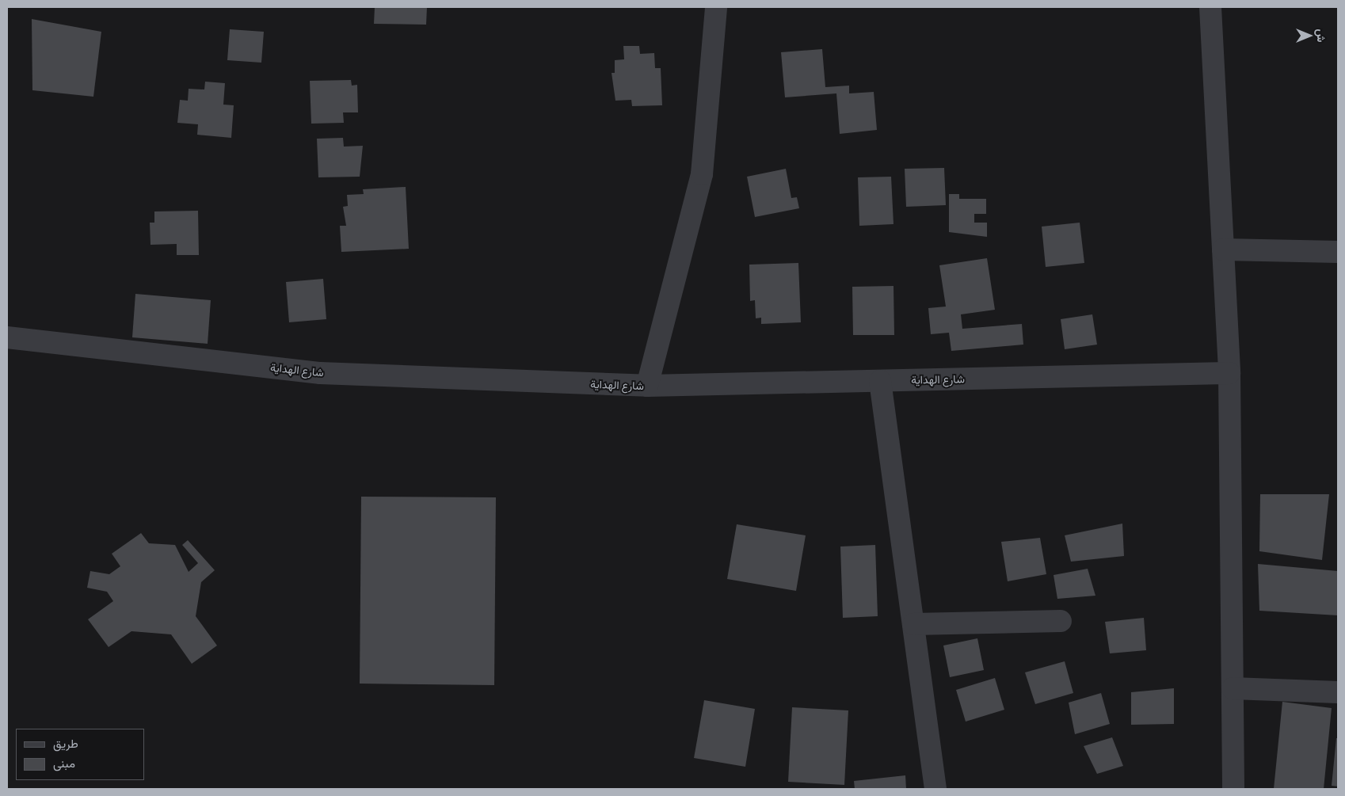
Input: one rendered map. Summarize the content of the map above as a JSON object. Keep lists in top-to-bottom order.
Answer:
{
  "streets": {
    "street": ["شارع الهداية"]
  },
  "legend": ["طريق", "مبنى"],
  "north": "right"
}
